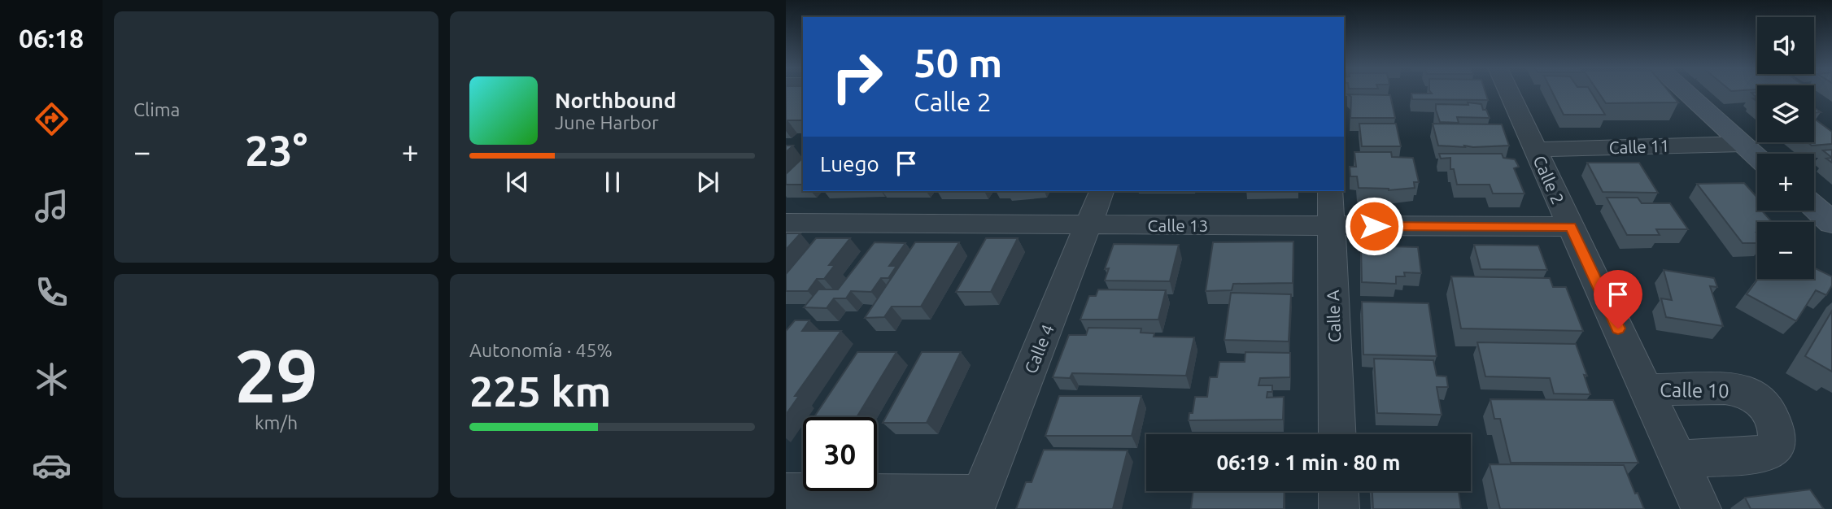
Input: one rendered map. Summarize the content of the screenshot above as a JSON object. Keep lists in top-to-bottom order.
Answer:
{
  "streets": {
    "street": [
      "Calle 11",
      "Calle 2",
      "Calle 13",
      "Calle A",
      "Calle 4",
      "Calle 10"
    ]
  },
  "crossings": [
    ["Calle 11", "Calle 2"],
    ["Calle 2", "Calle 13"],
    ["Calle 2", "Calle 10"],
    ["Calle 13", "Calle A"],
    ["Calle 13", "Calle 4"]
  ],
  "page": {
    "tabs": "06:18",
    "tile": [
      "Clima",
      ["29", "km/h"],
      ["Autonomía · 45%", "225 km"]
    ],
    "map_buttons": ["+", "−"],
    "turn": ["50 m", "Calle 2"],
    "song": ["Northbound", "June Harbor"],
    "heat": ["−", "23°", "+"],
    "then": "Luego",
    "limit": "30",
    "trip": "06:19 · 1 min · 80 m"
  }
}
